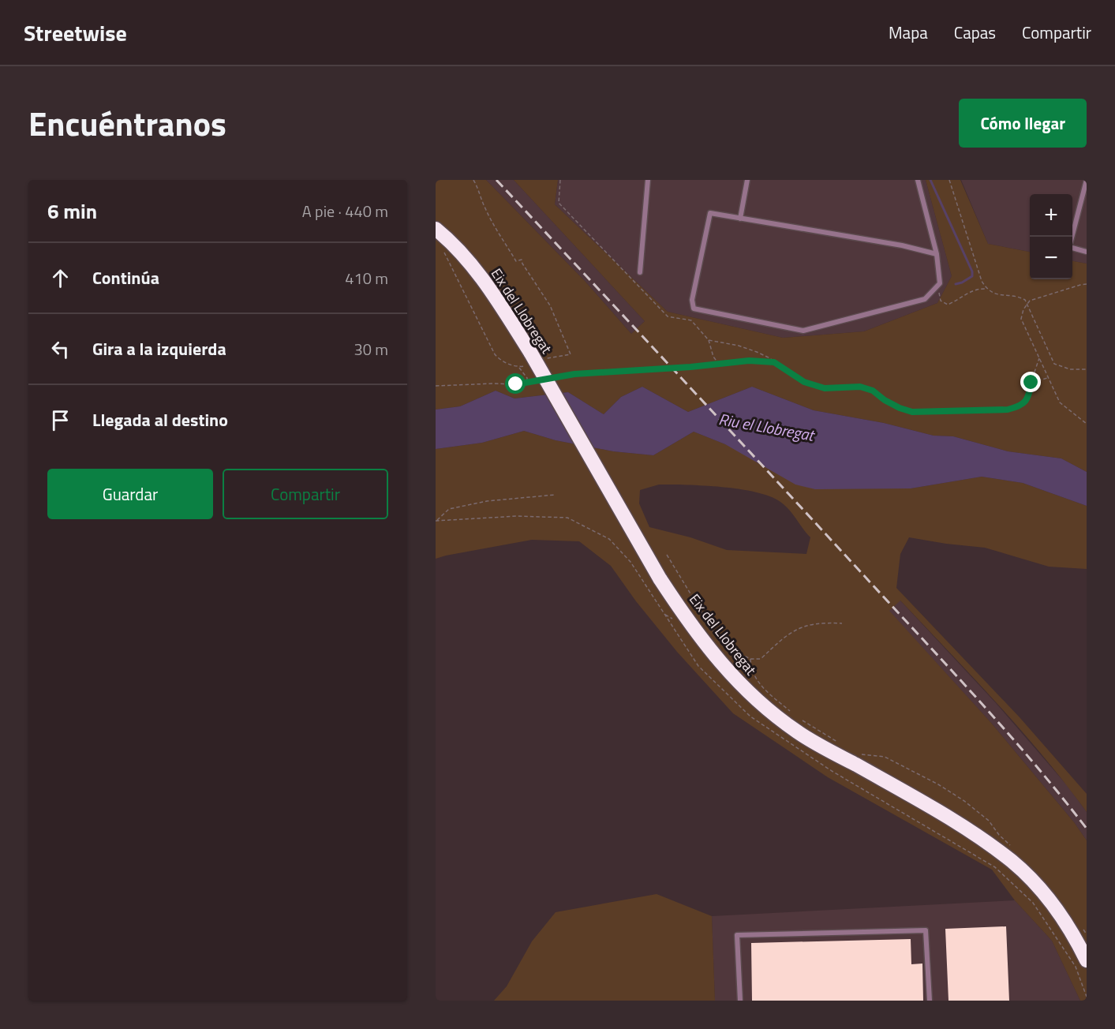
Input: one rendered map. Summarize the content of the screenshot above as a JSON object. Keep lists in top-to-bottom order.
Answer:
{
  "streets": {
    "highway": ["Eix del Llobregat"]
  },
  "water": ["Riu el Llobregat"],
  "page": {
    "header": "Streetwise",
    "nav": ["Mapa", "Capas", "Compartir"],
    "title": "Encuéntranos",
    "buttons": [
      "Cómo llegar",
      ["Guardar", "Compartir"]
    ],
    "heading": ["6 min", "A pie · 440 m"],
    "map_buttons": ["+", "−"],
    "list": [
      ["Continúa", "410 m"],
      ["Gira a la izquierda", "30 m"],
      "Llegada al destino"
    ]
  }
}
